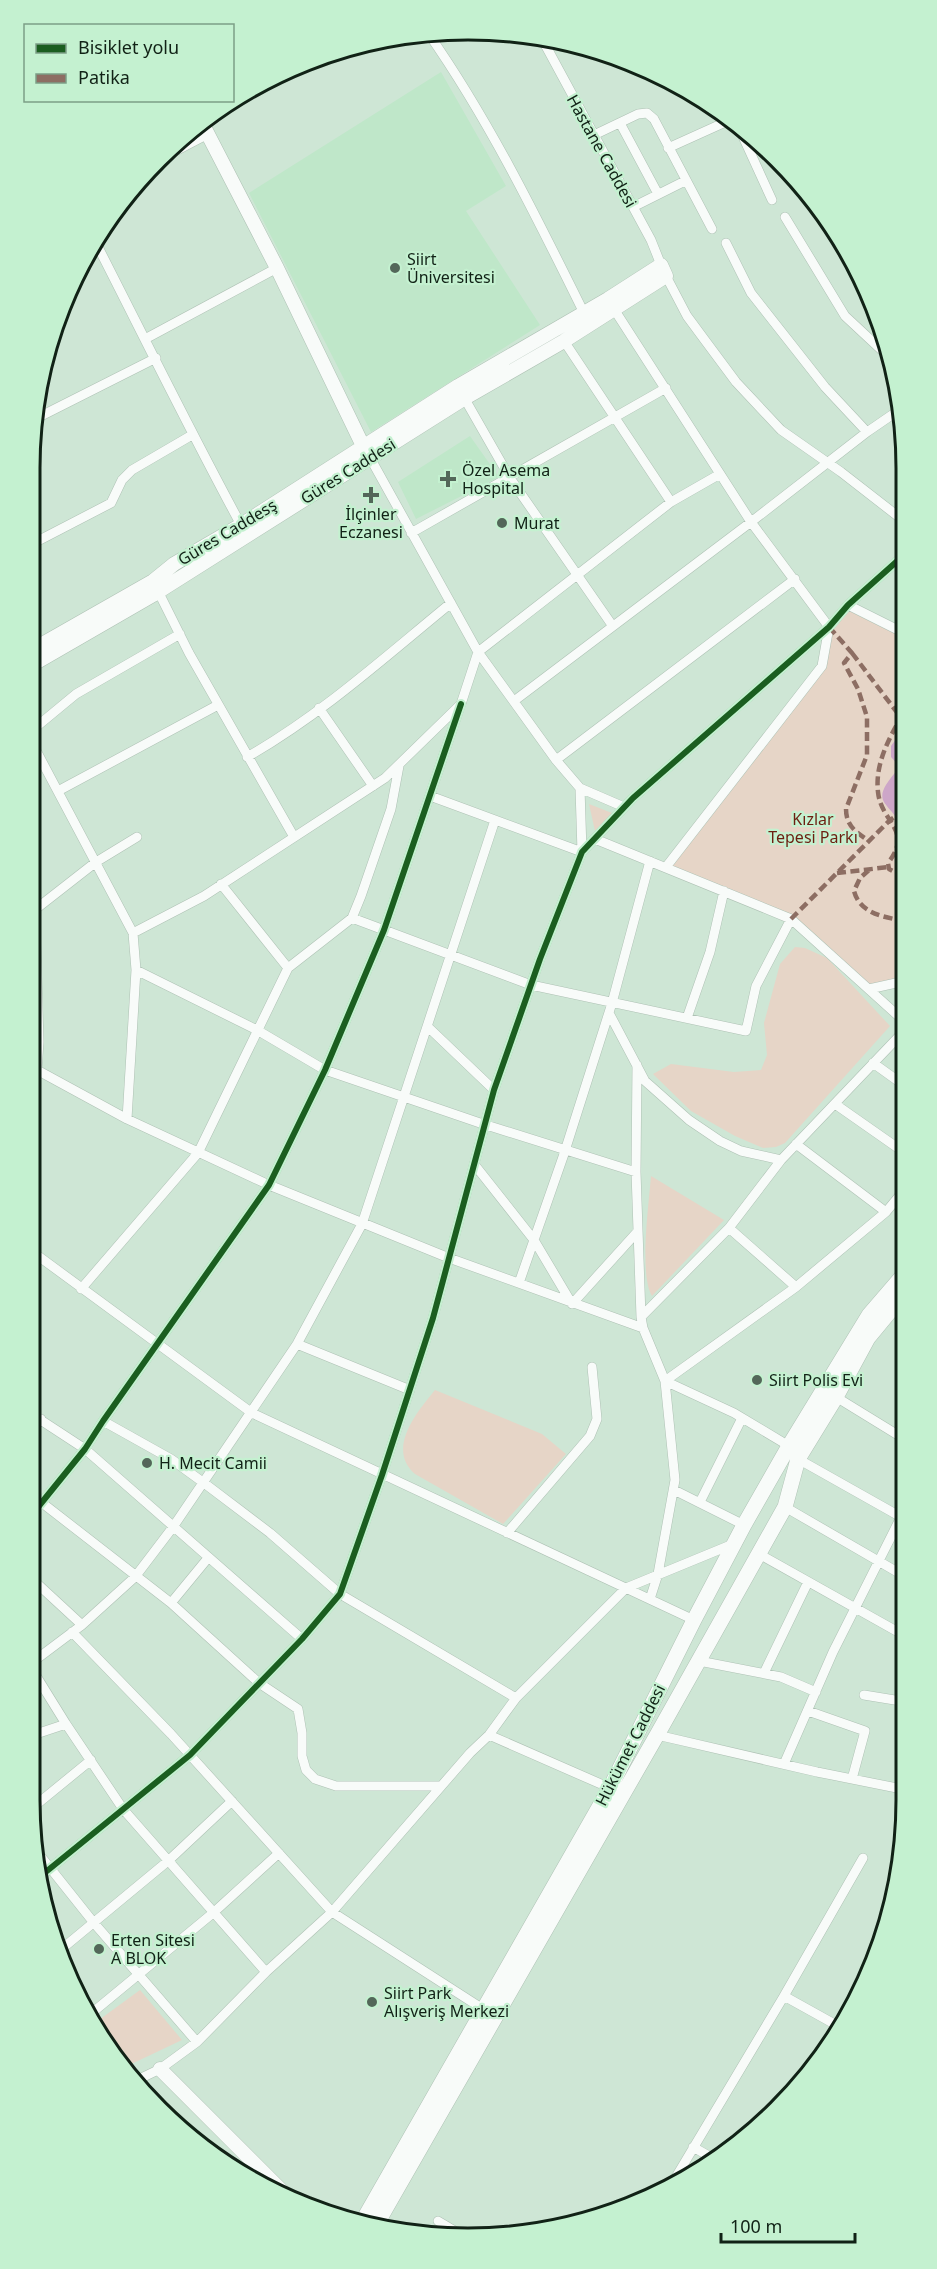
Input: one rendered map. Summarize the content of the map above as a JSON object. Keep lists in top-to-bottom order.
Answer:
{
  "streets": {
    "main road": ["Hükümet Caddesi"],
    "street": ["Hastane Caddesi", "Güres Caddesi", "Güres Caddesş"]
  },
  "crossings": [
    ["Güres Caddesi", "Güres Caddesş"]
  ],
  "parks": ["Kızlar Tepesi Parkı"],
  "places": {
    "other": [
      "Siirt Üniversitesi",
      "Murat",
      "Siirt Polis Evi",
      "H. Mecit Camii",
      "Erten Sitesi A BLOK",
      "Siirt Park Alışveriş Merkezi"
    ],
    "health": ["Özel Asema Hospital", "İlçinler Eczanesi"]
  },
  "legend": ["Bisiklet yolu", "Patika"],
  "scale_bar": "100 m"
}
